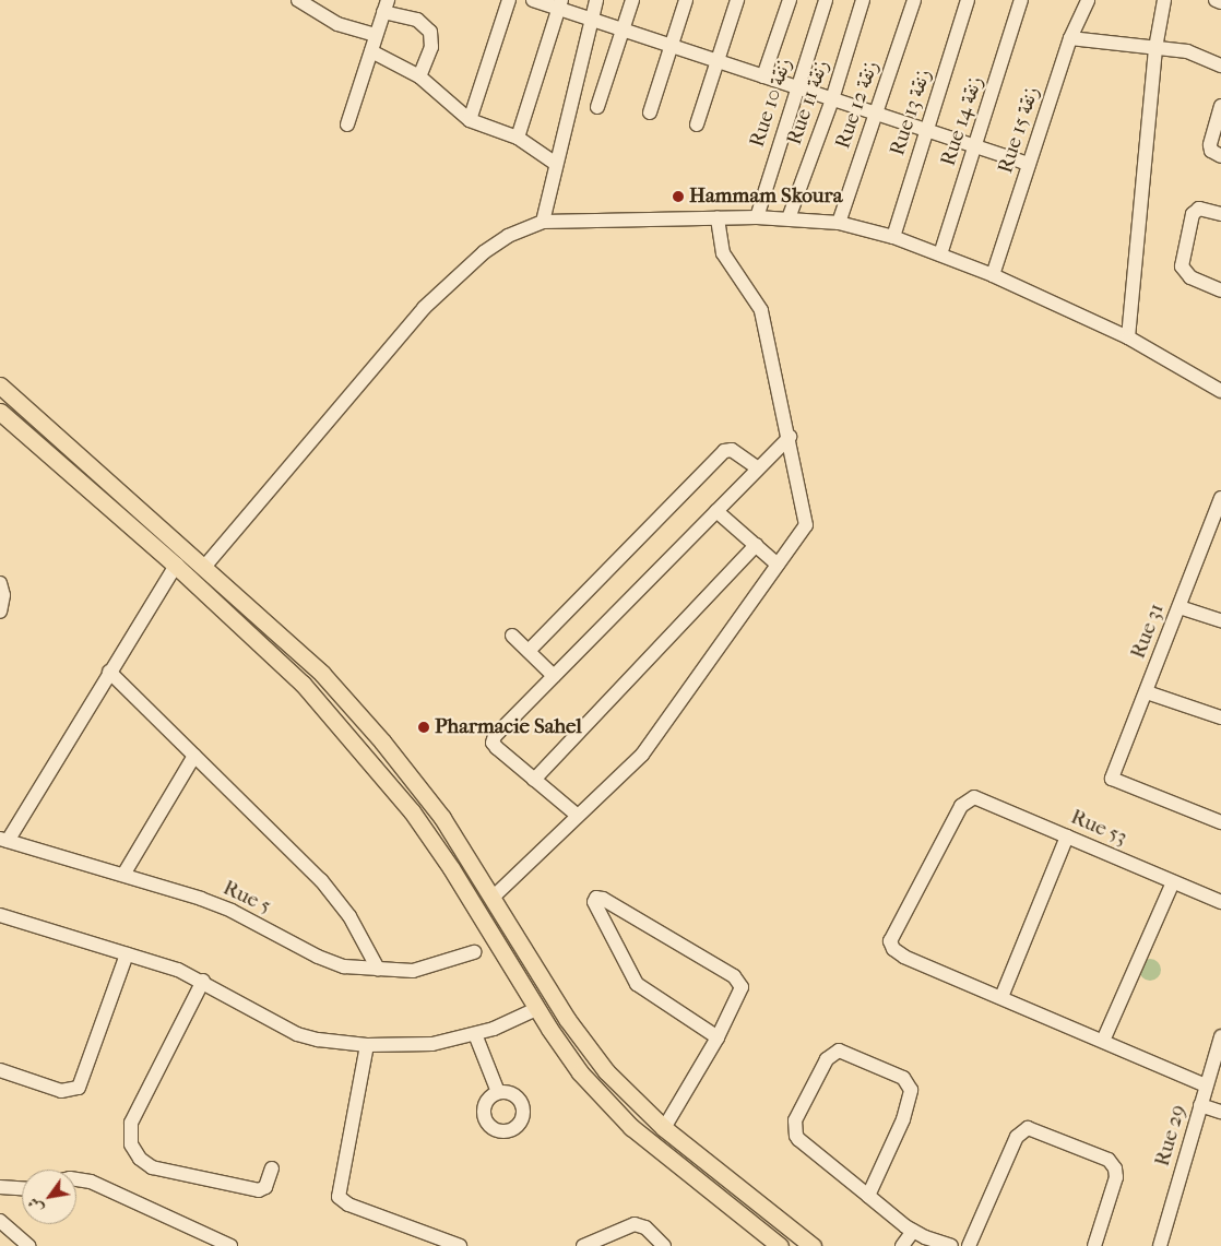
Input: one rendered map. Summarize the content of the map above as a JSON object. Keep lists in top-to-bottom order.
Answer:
{
  "streets": {
    "street": [
      "Rue 10 زنقة",
      "Rue 11 زنقة",
      "Rue 12 زنقة",
      "Rue 13 زنقة",
      "Rue 14 زنقة",
      "Rue 15 زنقة",
      "Rue 31",
      "Rue 53",
      "Rue 5",
      "Rue 29"
    ]
  },
  "places": ["Hammam Skoura", "Pharmacie Sahel"],
  "north": "bottom left"
}
